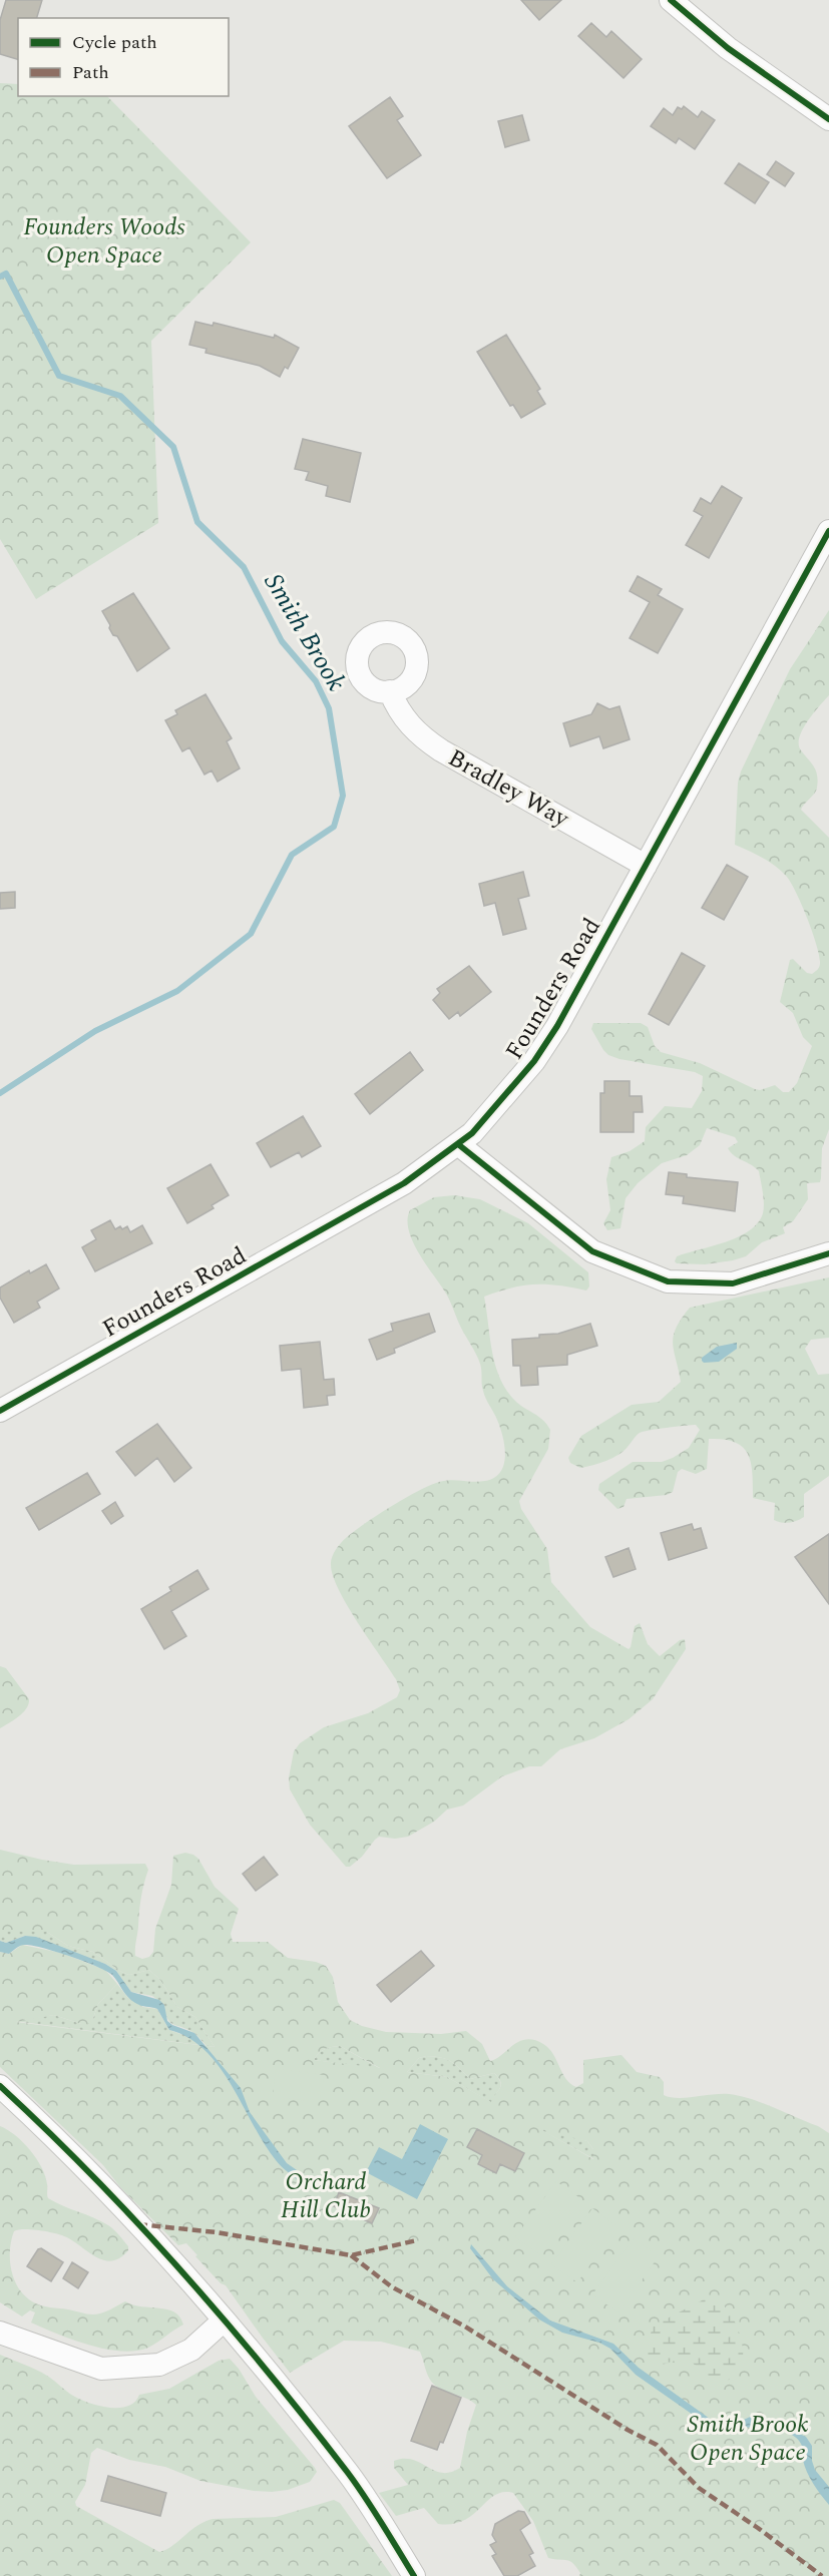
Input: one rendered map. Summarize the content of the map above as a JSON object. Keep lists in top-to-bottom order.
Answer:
{
  "streets": {
    "street": ["Bradley Way", "Founders Road"]
  },
  "crossings": [
    ["Bradley Way", "Founders Road"]
  ],
  "water": ["Smith Brook"],
  "parks": ["Founders Woods Open Space", "Orchard Hill Club", "Smith Brook Open Space"],
  "legend": ["Cycle path", "Path"]
}
